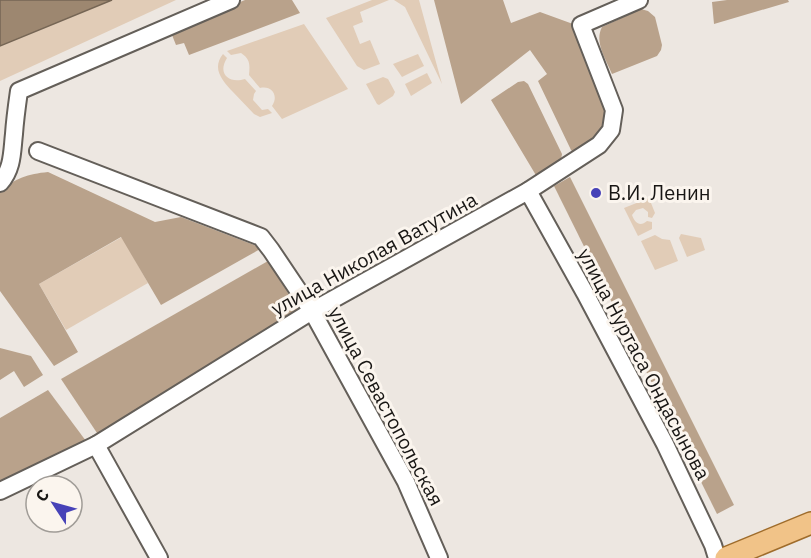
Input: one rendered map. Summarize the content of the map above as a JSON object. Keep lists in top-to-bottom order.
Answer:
{
  "streets": {
    "street": ["улица Николая Ватутина", "улица Нуртаса Ондасынова", "улица Севастопольская"]
  },
  "crossings": [
    ["улица Николая Ватутина", "улица Нуртаса Ондасынова"],
    ["улица Николая Ватутина", "улица Севастопольская"]
  ],
  "places": ["В.И. Ленин"],
  "north": "top left"
}
